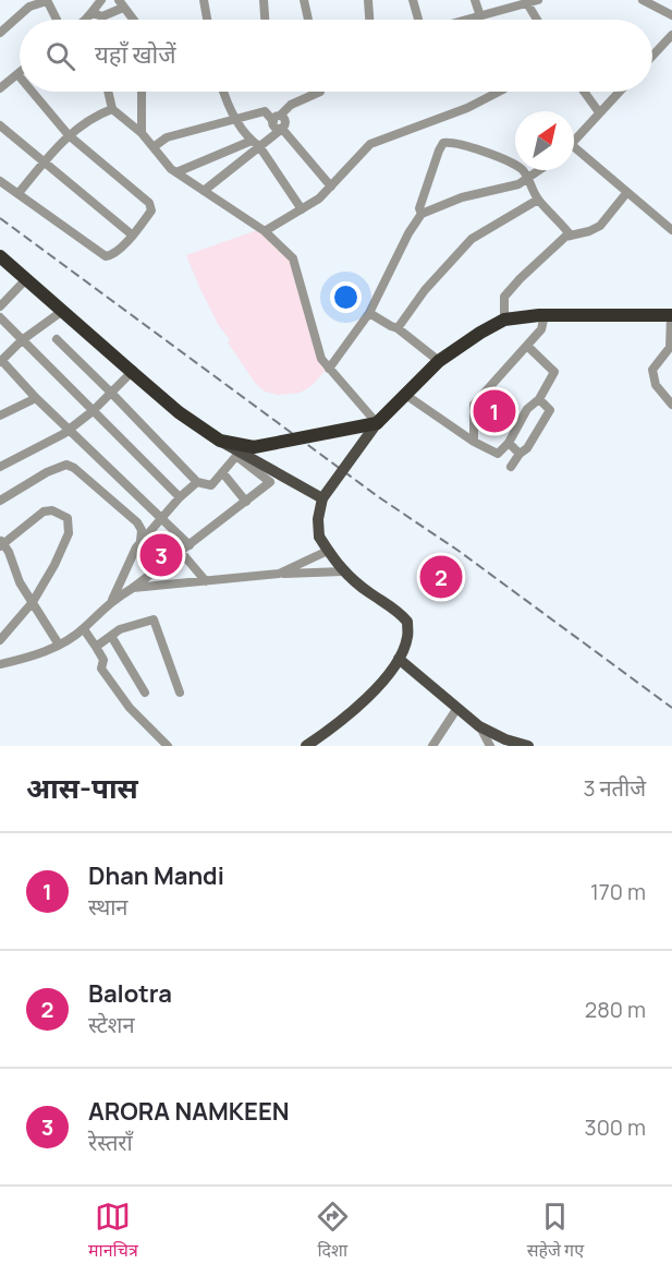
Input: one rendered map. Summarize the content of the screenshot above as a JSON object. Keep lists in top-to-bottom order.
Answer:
{
  "north": "top right",
  "page": {
    "search": "यहाँ खोजें",
    "pins": ["1", "3", "2"],
    "heading": ["आस-पास", "3 नतीजे"],
    "list": [
      {
        "mark": "1",
        "name": "Dhan Mandi",
        "note": "स्थान",
        "value": "170 m"
      },
      {
        "mark": "2",
        "name": "Balotra",
        "note": "स्टेशन",
        "value": "280 m"
      },
      {
        "mark": "3",
        "name": "ARORA NAMKEEN",
        "note": "रेस्तराँ",
        "value": "300 m"
      }
    ],
    "nav": ["मानचित्र", "दिशा", "सहेजे गए"]
  }
}
